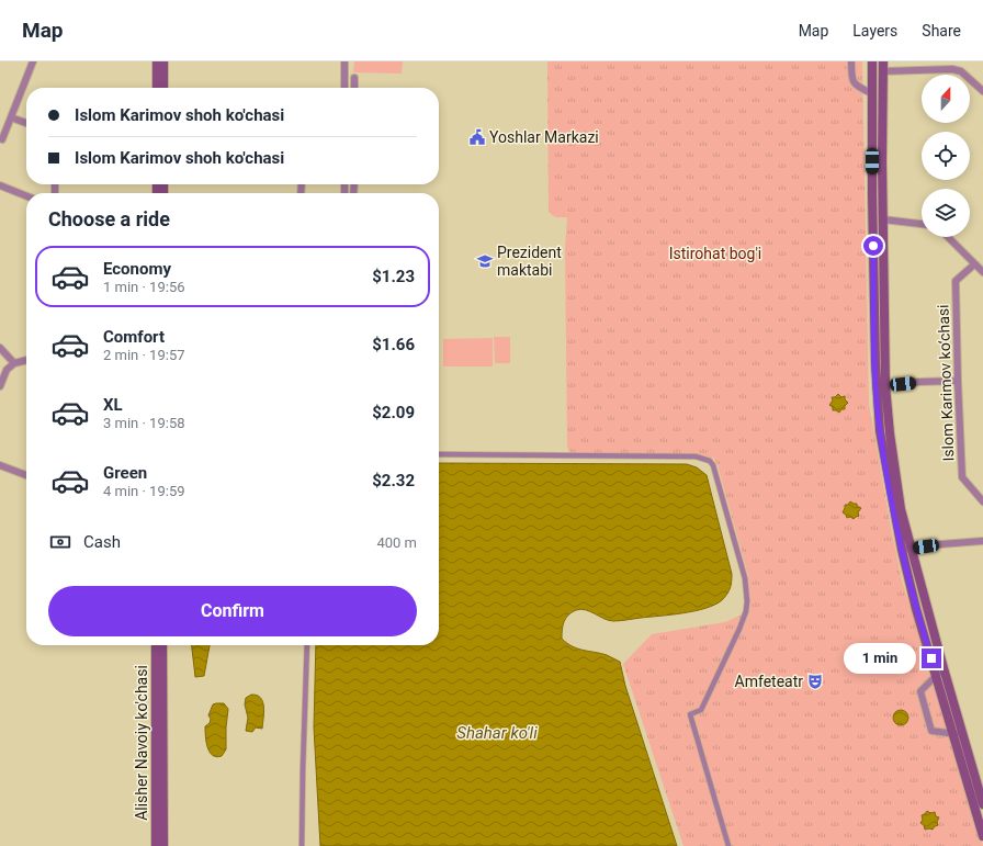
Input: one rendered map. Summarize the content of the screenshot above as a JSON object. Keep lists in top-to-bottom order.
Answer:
{
  "streets": {
    "main road": ["Alisher Navoiy ko'chasi"],
    "street": ["Islom Karimov ko‘chasi"]
  },
  "water": ["Shahar ko'li"],
  "parks": ["Istirohat bog'i"],
  "places": {
    "public building": ["Yoshlar Markazi"],
    "school or university": ["Prezident maktabi"],
    "theatre": ["Amfeteatr"]
  },
  "north": "top",
  "page": {
    "header": "Map",
    "nav": ["Map", "Layers", "Share"],
    "banner": ["Islom Karimov shoh ko'chasi", "Islom Karimov shoh ko'chasi"],
    "heading": "Choose a ride",
    "list": [
      {
        "name": "Economy",
        "note": "1 min · 19:56",
        "value": "$1.23"
      },
      {
        "name": "Comfort",
        "note": "2 min · 19:57",
        "value": "$1.66"
      },
      {
        "name": "XL",
        "note": "3 min · 19:58",
        "value": "$2.09"
      },
      {
        "name": "Green",
        "note": "4 min · 19:59",
        "value": "$2.32"
      }
    ],
    "pay": ["Cash", "400 m"],
    "buttons": "Confirm",
    "bubble": "1 min"
  }
}
